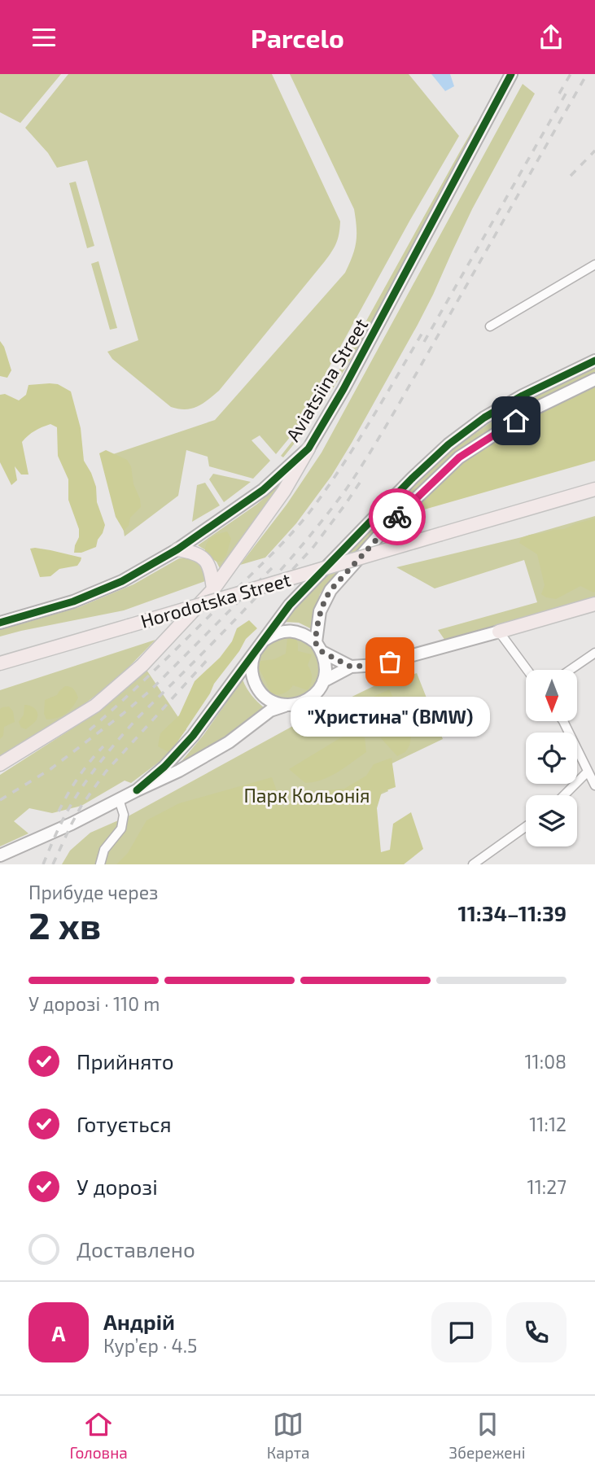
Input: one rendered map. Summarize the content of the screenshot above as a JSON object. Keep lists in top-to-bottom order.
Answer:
{
  "streets": {
    "main road": ["Horodotska Street"],
    "street": ["Aviatsiina Street"]
  },
  "parks": ["Парк Кольонія"],
  "places": ["\"Христина\" (BMW)"],
  "north": "bottom",
  "page": {
    "header": "Parcelo",
    "bubble": "\"Христина\" (BMW)",
    "heading": ["2 хв", "Прибуде через", "11:34–11:39"],
    "panel": ["Андрій", "Кур’єр · 4.5"],
    "bar": "У дорозі · 110 m",
    "list": [
      ["Прийнято", "11:08"],
      ["Готується", "11:12"],
      ["У дорозі", "11:27"],
      "Доставлено"
    ],
    "round": "А",
    "tabs": ["Головна", "Карта", "Збережені"]
  }
}
